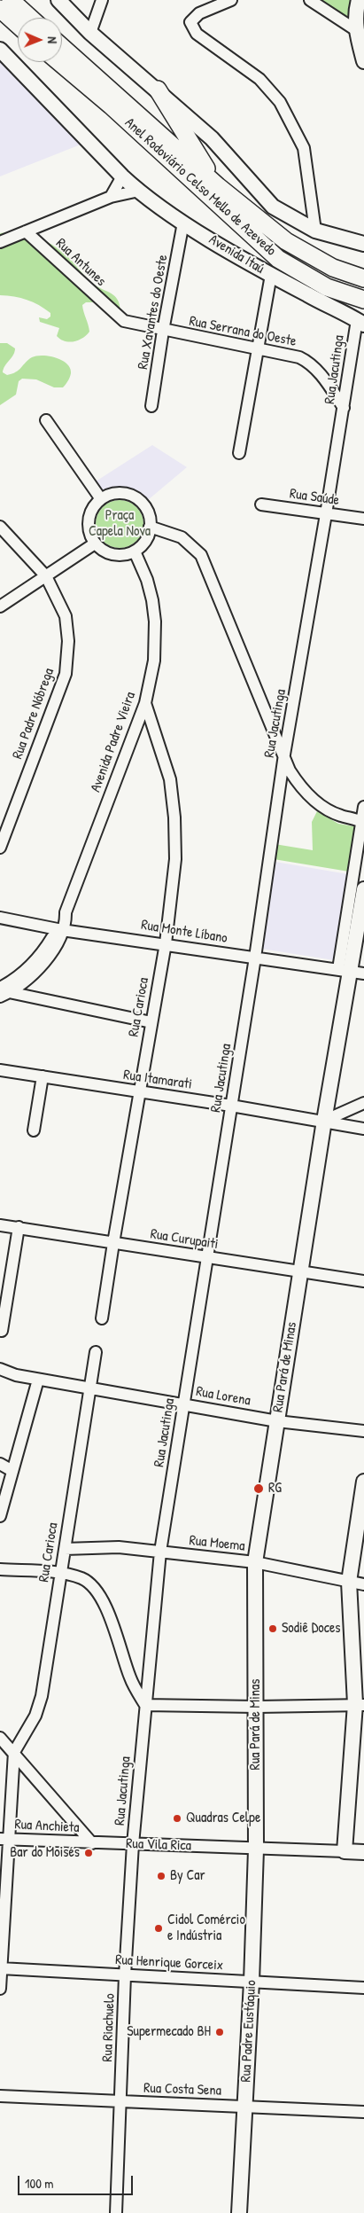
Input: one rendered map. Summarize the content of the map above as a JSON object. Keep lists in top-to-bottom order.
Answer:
{
  "streets": {
    "highway": ["Anel Rodoviário Celso Mello de Azevedo"],
    "main road": [
      "Avenida Itaú",
      "Rua Pará de Minas",
      "Rua Vila Rica",
      "Rua Padre Eustáquio"
    ],
    "street": [
      "Rua Antunes",
      "Rua Xavantes do Oeste",
      "Rua Serrana do Oeste",
      "Rua Jacutinga",
      "Rua Saúde",
      "Rua Padre Nóbrega",
      "Avenida Padre Vieira",
      "Rua Monte Líbano",
      "Rua Carioca",
      "Rua Itamarati",
      "Rua Curupaiti",
      "Rua Lorena",
      "Rua Moema",
      "Rua Anchieta",
      "Rua Henrique Gorceix",
      "Rua Riachuelo",
      "Rua Costa Sena"
    ]
  },
  "crossings": [
    ["Avenida Itaú", "Rua Xavantes do Oeste"],
    ["Avenida Itaú", "Rua Jacutinga"],
    ["Rua Antunes", "Rua Serrana do Oeste"],
    ["Rua Xavantes do Oeste", "Rua Serrana do Oeste"],
    ["Rua Serrana do Oeste", "Rua Jacutinga"],
    ["Rua Jacutinga", "Rua Saúde"],
    ["Rua Jacutinga", "Rua Monte Líbano"],
    ["Rua Jacutinga", "Rua Itamarati"],
    ["Rua Jacutinga", "Rua Curupaiti"],
    ["Rua Jacutinga", "Rua Lorena"],
    ["Rua Jacutinga", "Rua Moema"],
    ["Rua Jacutinga", "Rua Vila Rica"],
    ["Rua Jacutinga", "Rua Riachuelo"],
    ["Avenida Padre Vieira", "Rua Monte Líbano"],
    ["Avenida Padre Vieira", "Rua Carioca"],
    ["Rua Monte Líbano", "Rua Carioca"],
    ["Rua Monte Líbano", "Rua Pará de Minas"],
    ["Rua Carioca", "Rua Itamarati"],
    ["Rua Carioca", "Rua Curupaiti"],
    ["Rua Carioca", "Rua Lorena"],
    ["Rua Carioca", "Rua Moema"],
    ["Rua Itamarati", "Rua Pará de Minas"],
    ["Rua Curupaiti", "Rua Pará de Minas"],
    ["Rua Pará de Minas", "Rua Lorena"],
    ["Rua Pará de Minas", "Rua Moema"],
    ["Rua Pará de Minas", "Rua Vila Rica"],
    ["Rua Pará de Minas", "Rua Padre Eustáquio"],
    ["Rua Anchieta", "Rua Vila Rica"],
    ["Rua Vila Rica", "Rua Riachuelo"],
    ["Rua Vila Rica", "Rua Padre Eustáquio"],
    ["Rua Henrique Gorceix", "Rua Riachuelo"],
    ["Rua Henrique Gorceix", "Rua Padre Eustáquio"],
    ["Rua Riachuelo", "Rua Costa Sena"],
    ["Rua Padre Eustáquio", "Rua Costa Sena"]
  ],
  "parks": ["Praça Capela Nova"],
  "places": [
    "RG",
    "Sodiê Doces",
    "Quadras Celpe",
    "Bar do Moisés",
    "By Car",
    "Cidol Comércio e Indústria",
    "Supermecado BH"
  ],
  "scale_bar": "100 m",
  "north": "right"
}
